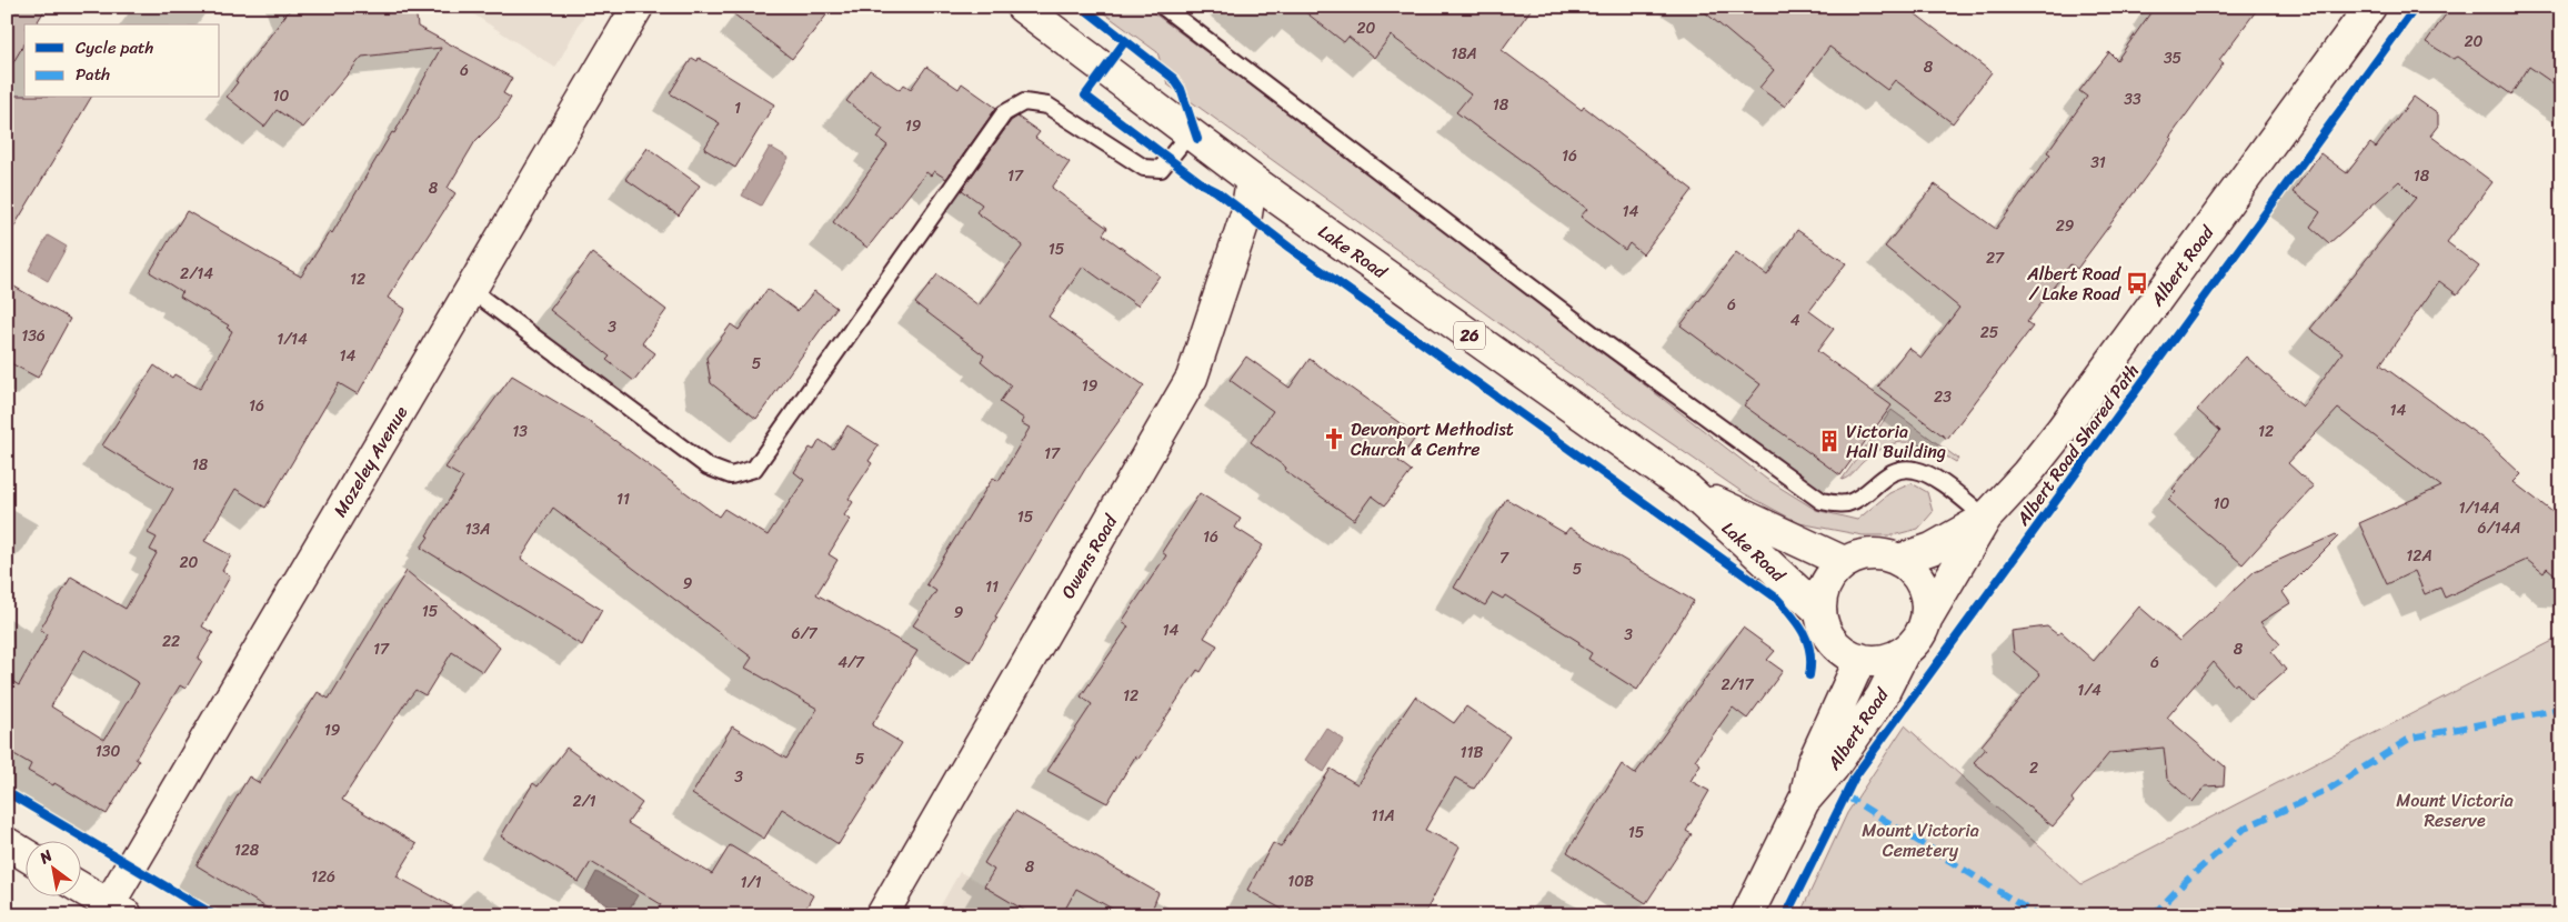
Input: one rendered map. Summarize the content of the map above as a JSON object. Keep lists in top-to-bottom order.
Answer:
{
  "streets": {
    "main road": [
      "Lake Road",
      "Albert Road",
      "26",
      "Mozeley Avenue",
      "Owens Road"
    ],
    "cycle path": ["Albert Road Shared Path"]
  },
  "crossings": [
    ["Lake Road", "Albert Road"],
    ["Lake Road", "26"],
    ["Lake Road", "Owens Road"],
    ["Albert Road", "26"]
  ],
  "parks": ["Mount Victoria Reserve", "Mount Victoria Cemetery"],
  "places": {
    "bus stop": ["Albert Road / Lake Road"],
    "church": ["Devonport Methodist Church & Centre"],
    "building": ["Victoria Hall Building"]
  },
  "house_numbers": [
    "20",
    "20",
    "18A",
    "35",
    "8",
    "6",
    "10",
    "33",
    "18",
    "1",
    "19",
    "16",
    "31",
    "17",
    "18",
    "8",
    "14",
    "29",
    "15",
    "27",
    "2/14",
    "12",
    "6",
    "4",
    "3",
    "25",
    "136",
    "1/14",
    "14",
    "5",
    "19",
    "23",
    "16",
    "14",
    "13",
    "12",
    "17",
    "18",
    "11",
    "10",
    "1/14A",
    "15",
    "6/14A",
    "13A",
    "16",
    "12A",
    "7",
    "20",
    "5",
    "9",
    "11",
    "15",
    "9",
    "14",
    "6/7",
    "3",
    "22",
    "17",
    "8",
    "4/7",
    "6",
    "2/17",
    "1/4",
    "12",
    "19",
    "130",
    "11B",
    "5",
    "2",
    "3",
    "2/1",
    "11A",
    "15",
    "128",
    "8",
    "126",
    "10B",
    "1/1"
  ],
  "legend": ["Cycle path", "Path"],
  "north": "top left"
}
